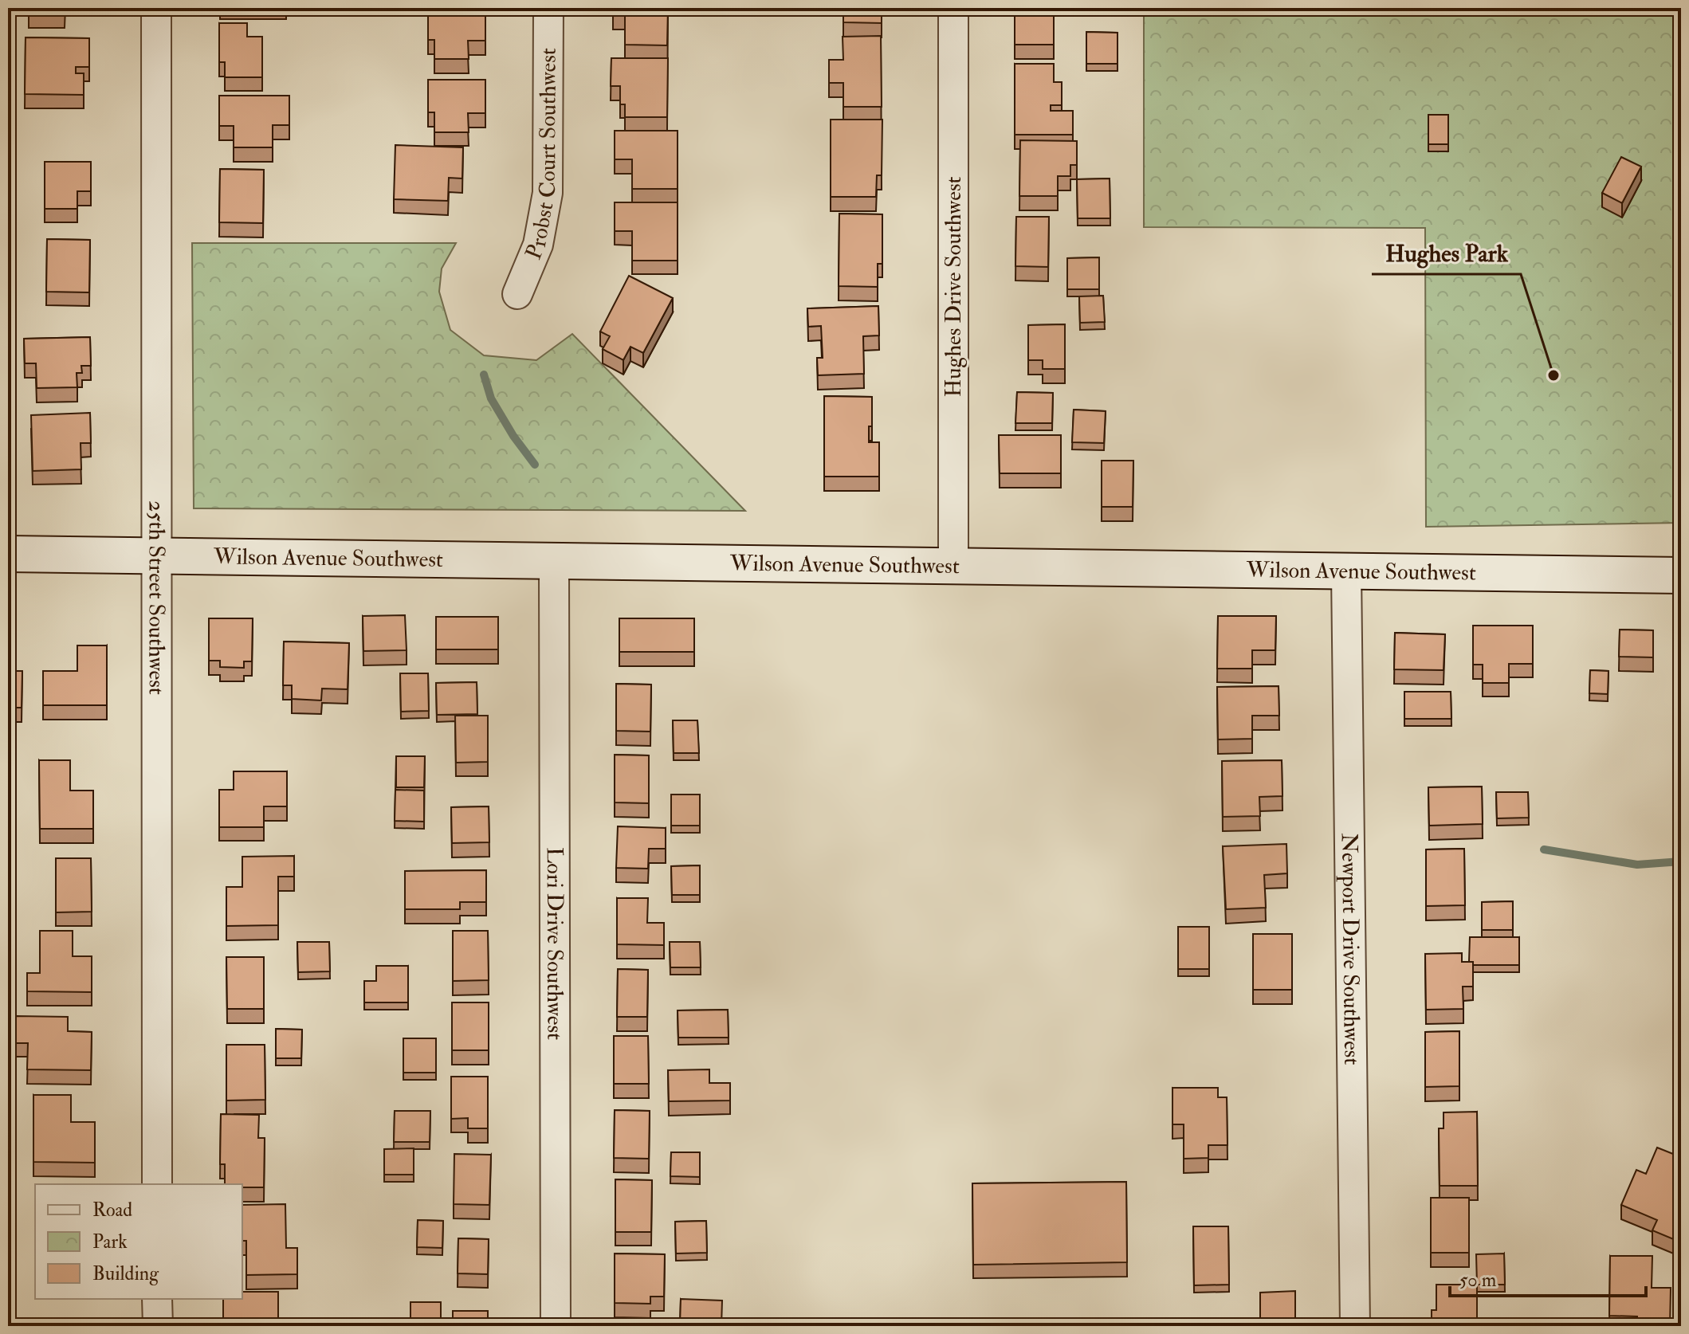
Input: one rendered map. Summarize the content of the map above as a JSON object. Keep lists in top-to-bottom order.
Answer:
{
  "streets": {
    "main road": ["Wilson Avenue Southwest"],
    "street": [
      "Probst Court Southwest",
      "Hughes Drive Southwest",
      "25th Street Southwest",
      "Lori Drive Southwest",
      "Newport Drive Southwest"
    ]
  },
  "crossings": [
    ["Hughes Drive Southwest", "Wilson Avenue Southwest"],
    ["Wilson Avenue Southwest", "25th Street Southwest"],
    ["Wilson Avenue Southwest", "Lori Drive Southwest"],
    ["Wilson Avenue Southwest", "Newport Drive Southwest"]
  ],
  "places": ["Hughes Park"],
  "legend": ["Road", "Park", "Building"],
  "scale_bar": "50 m"
}
